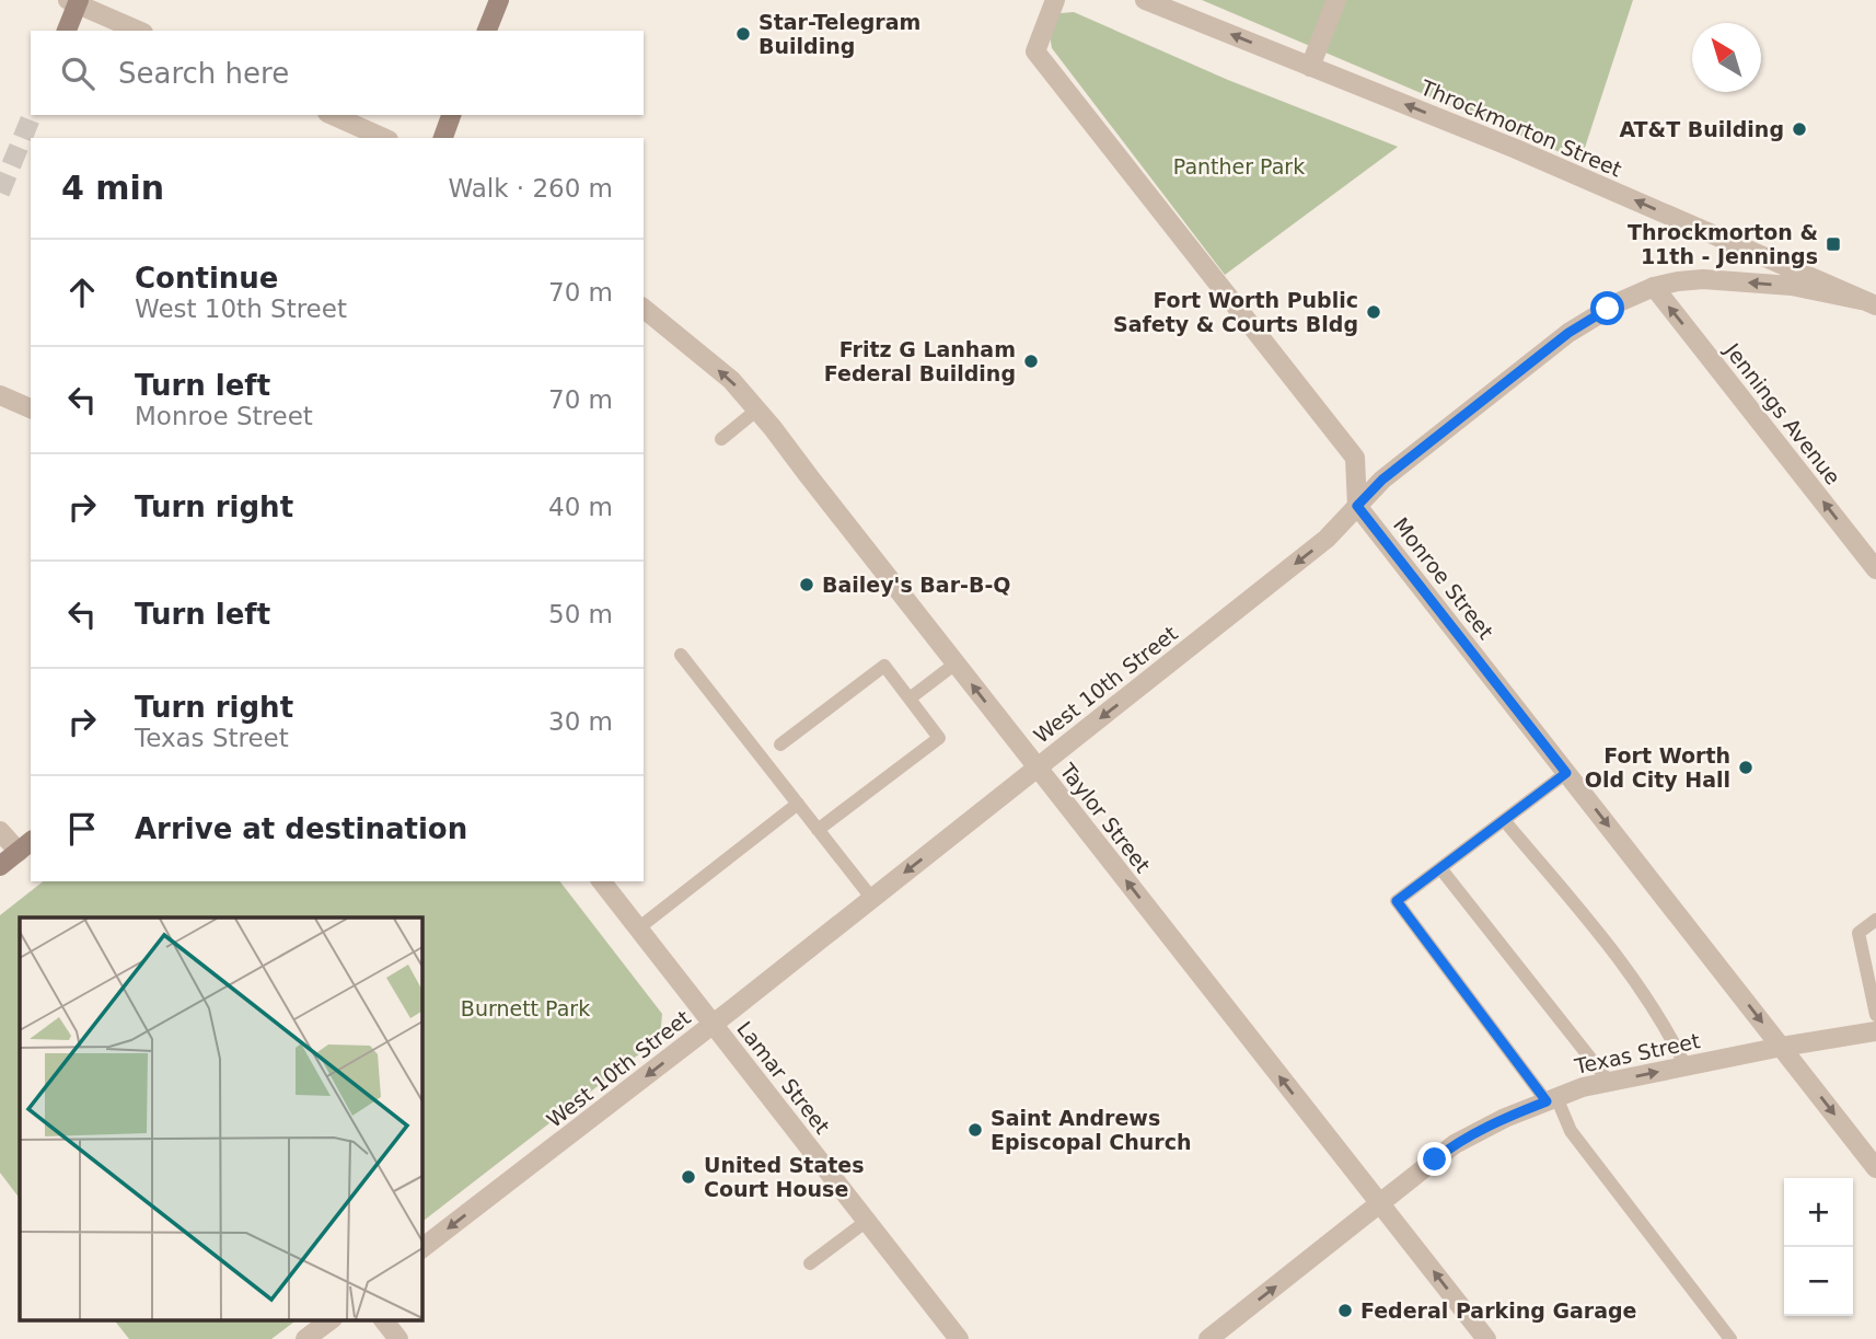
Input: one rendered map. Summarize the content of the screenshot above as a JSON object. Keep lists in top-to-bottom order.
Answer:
{
  "streets": {
    "street": [
      "Throckmorton Street",
      "Jennings Avenue",
      "Monroe Street",
      "West 10th Street",
      "Taylor Street",
      "Texas Street",
      "Lamar Street"
    ]
  },
  "crossings": [
    ["Throckmorton Street", "West 10th Street"],
    ["Jennings Avenue", "West 10th Street"],
    ["Monroe Street", "West 10th Street"],
    ["Monroe Street", "Texas Street"],
    ["West 10th Street", "Taylor Street"],
    ["West 10th Street", "Lamar Street"],
    ["Taylor Street", "Texas Street"]
  ],
  "one_way": [
    "Throckmorton Street",
    "Jennings Avenue",
    "Monroe Street",
    "West 10th Street",
    "Taylor Street",
    "Texas Street"
  ],
  "parks": ["Panther Park", "Burnett Park"],
  "places": {
    "other": [
      "Star-Telegram Building",
      "AT&T Building",
      "Fort Worth Public Safety & Courts Bldg",
      "Fritz G Lanham Federal Building",
      "Bailey's Bar-B-Q",
      "Fort Worth Old City Hall",
      "Saint Andrews Episcopal Church",
      "United States Court House",
      "Federal Parking Garage"
    ],
    "transit": ["Throckmorton & 11th - Jennings"]
  },
  "north": "top left",
  "page": {
    "search": "Search here",
    "heading": ["4 min", "Walk · 260 m"],
    "list": [
      ["Continue", "West 10th Street", "70 m"],
      ["Turn left", "Monroe Street", "70 m"],
      ["Turn right", "40 m"],
      ["Turn left", "50 m"],
      ["Turn right", "Texas Street", "30 m"],
      "Arrive at destination"
    ],
    "map_buttons": ["+", "−"]
  }
}
